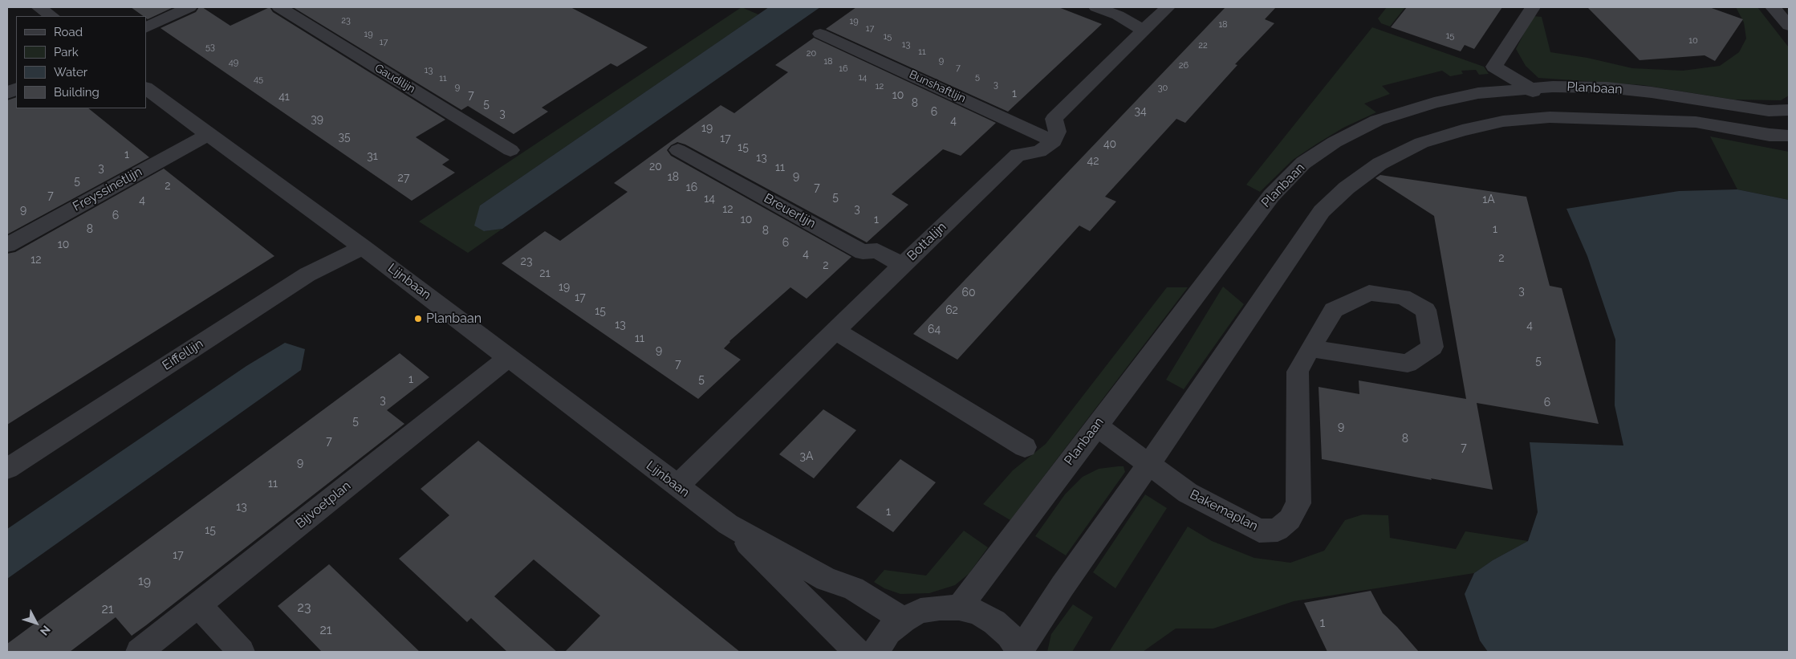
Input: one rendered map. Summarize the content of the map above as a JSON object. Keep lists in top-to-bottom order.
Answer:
{
  "streets": {
    "street": [
      "Gaudilijn",
      "Bunshaftlijn",
      "Planbaan",
      "Freyssinetlijn",
      "Breuerlijn",
      "Bottalijn",
      "Lijnbaan",
      "Eiffellijn",
      "Bijvoetplan",
      "Bakemaplan"
    ]
  },
  "crossings": [
    ["Bunshaftlijn", "Bottalijn"],
    ["Planbaan", "Bakemaplan"],
    ["Freyssinetlijn", "Lijnbaan"],
    ["Breuerlijn", "Bottalijn"],
    ["Bottalijn", "Lijnbaan"],
    ["Lijnbaan", "Eiffellijn"],
    ["Lijnbaan", "Bijvoetplan"]
  ],
  "places": ["Planbaan"],
  "house_numbers": [
    "23",
    "19",
    "18",
    "17",
    "19",
    "15",
    "15",
    "10",
    "17",
    "13",
    "22",
    "53",
    "11",
    "20",
    "9",
    "18",
    "49",
    "26",
    "7",
    "16",
    "13",
    "5",
    "14",
    "11",
    "45",
    "3",
    "12",
    "9",
    "30",
    "1",
    "7",
    "10",
    "41",
    "8",
    "5",
    "34",
    "6",
    "3",
    "39",
    "4",
    "19",
    "35",
    "17",
    "40",
    "15",
    "1",
    "31",
    "13",
    "42",
    "20",
    "11",
    "3",
    "9",
    "18",
    "27",
    "5",
    "2",
    "16",
    "7",
    "7",
    "5",
    "14",
    "1A",
    "4",
    "12",
    "3",
    "9",
    "6",
    "10",
    "1",
    "8",
    "1",
    "8",
    "6",
    "10",
    "4",
    "2",
    "12",
    "23",
    "2",
    "21",
    "19",
    "3",
    "60",
    "17",
    "62",
    "15",
    "13",
    "4",
    "64",
    "11",
    "9",
    "5",
    "7",
    "1",
    "5",
    "3",
    "6",
    "5",
    "9",
    "8",
    "7",
    "7",
    "3A",
    "9",
    "11",
    "13",
    "1",
    "15",
    "17",
    "19",
    "23",
    "21",
    "1",
    "21"
  ],
  "legend": [
    "Road",
    "Park",
    "Water",
    "Building"
  ],
  "north": "bottom right"
}
